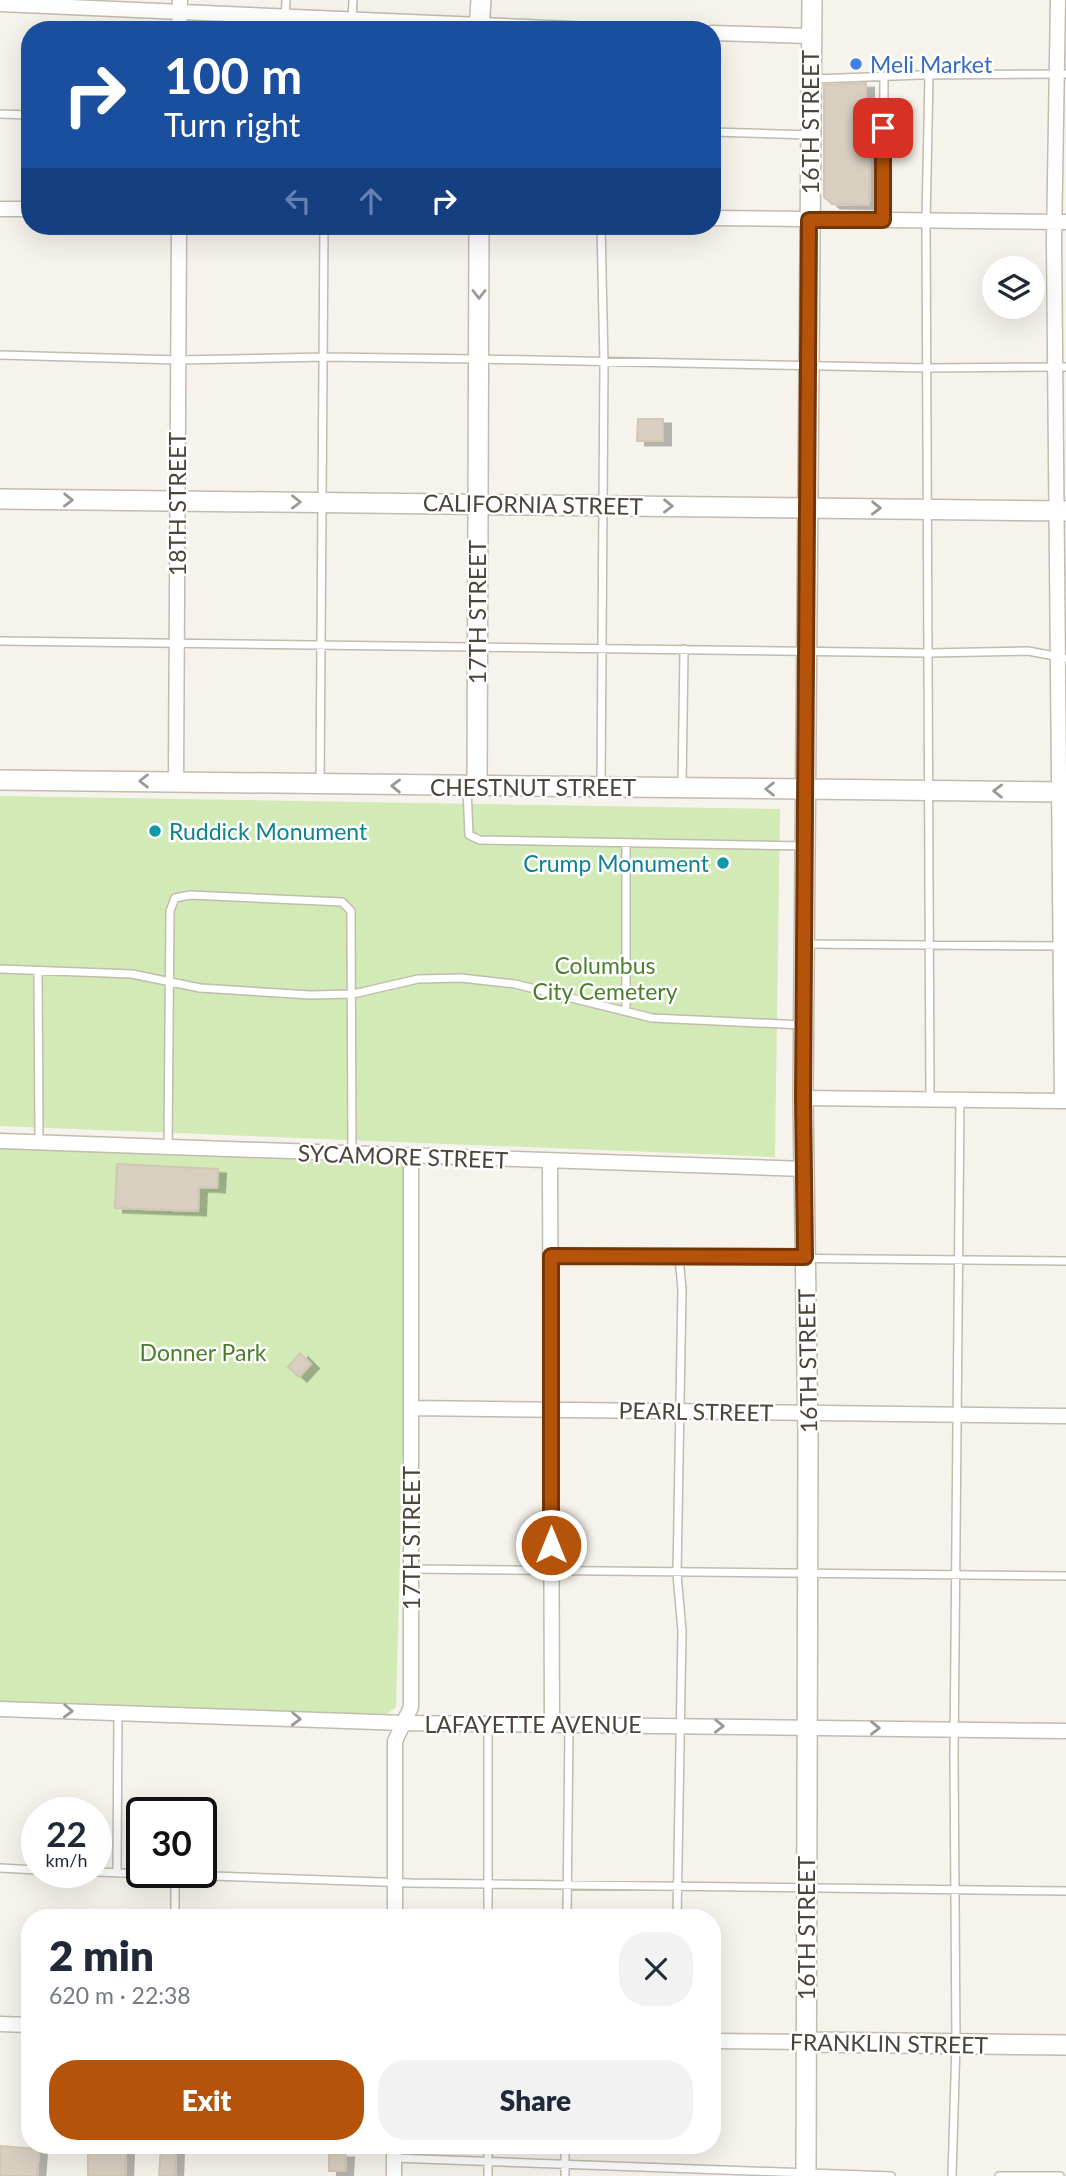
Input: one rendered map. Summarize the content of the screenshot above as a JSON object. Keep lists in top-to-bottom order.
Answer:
{
  "streets": {
    "street": [
      "16TH STREET",
      "18TH STREET",
      "CALIFORNIA STREET",
      "17TH STREET",
      "CHESTNUT STREET",
      "SYCAMORE STREET",
      "PEARL STREET",
      "LAFAYETTE AVENUE",
      "FRANKLIN STREET"
    ]
  },
  "crossings": [
    ["16TH STREET", "CALIFORNIA STREET"],
    ["16TH STREET", "CHESTNUT STREET"],
    ["16TH STREET", "SYCAMORE STREET"],
    ["16TH STREET", "PEARL STREET"],
    ["16TH STREET", "LAFAYETTE AVENUE"],
    ["16TH STREET", "FRANKLIN STREET"],
    ["18TH STREET", "CALIFORNIA STREET"],
    ["18TH STREET", "CHESTNUT STREET"],
    ["CALIFORNIA STREET", "17TH STREET"],
    ["17TH STREET", "CHESTNUT STREET"],
    ["17TH STREET", "SYCAMORE STREET"],
    ["17TH STREET", "PEARL STREET"],
    ["17TH STREET", "LAFAYETTE AVENUE"]
  ],
  "one_way": ["CALIFORNIA STREET", "CHESTNUT STREET", "LAFAYETTE AVENUE"],
  "parks": ["Columbus City Cemetery", "Donner Park"],
  "places": ["Meli Market", "Ruddick Monument", "Crump Monument"],
  "page": {
    "turn": ["100 m", "Turn right"],
    "speed": "22 km/h",
    "limit": "30",
    "heading": ["2 min", "620 m · 22:38"],
    "buttons": ["Exit", "Share"]
  }
}
